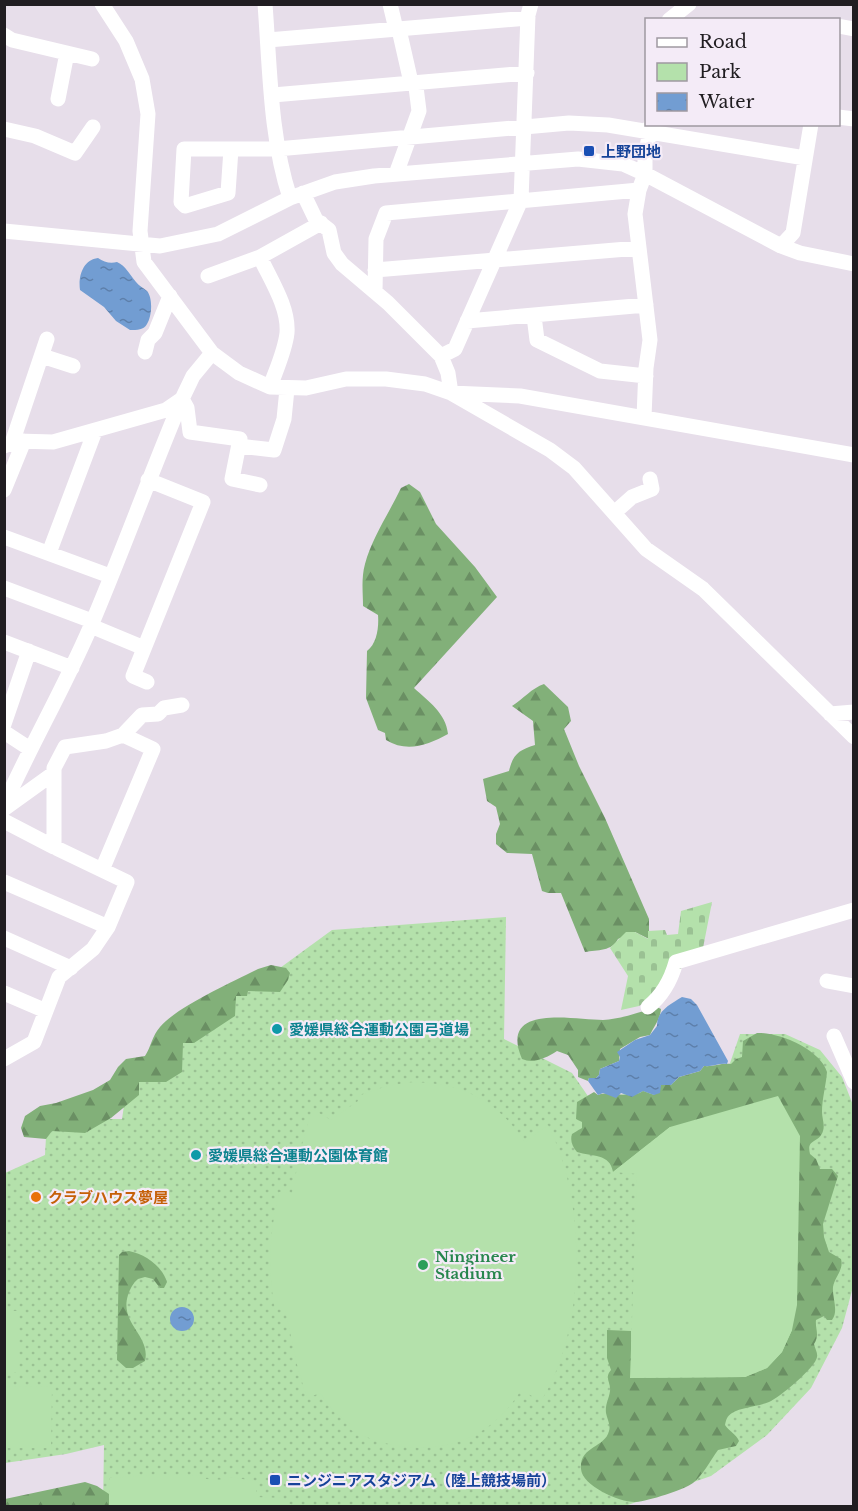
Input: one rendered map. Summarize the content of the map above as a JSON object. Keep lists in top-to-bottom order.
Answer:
{
  "places": {
    "transit": ["上野団地", "ニンジニアスタジアム（陸上競技場前）"],
    "other": [
      "愛媛県総合運動公園弓道場",
      "愛媛県総合運動公園体育館",
      "クラブハウス夢屋",
      "Ningineer Stadium"
    ]
  },
  "legend": ["Road", "Park", "Water"]
}
